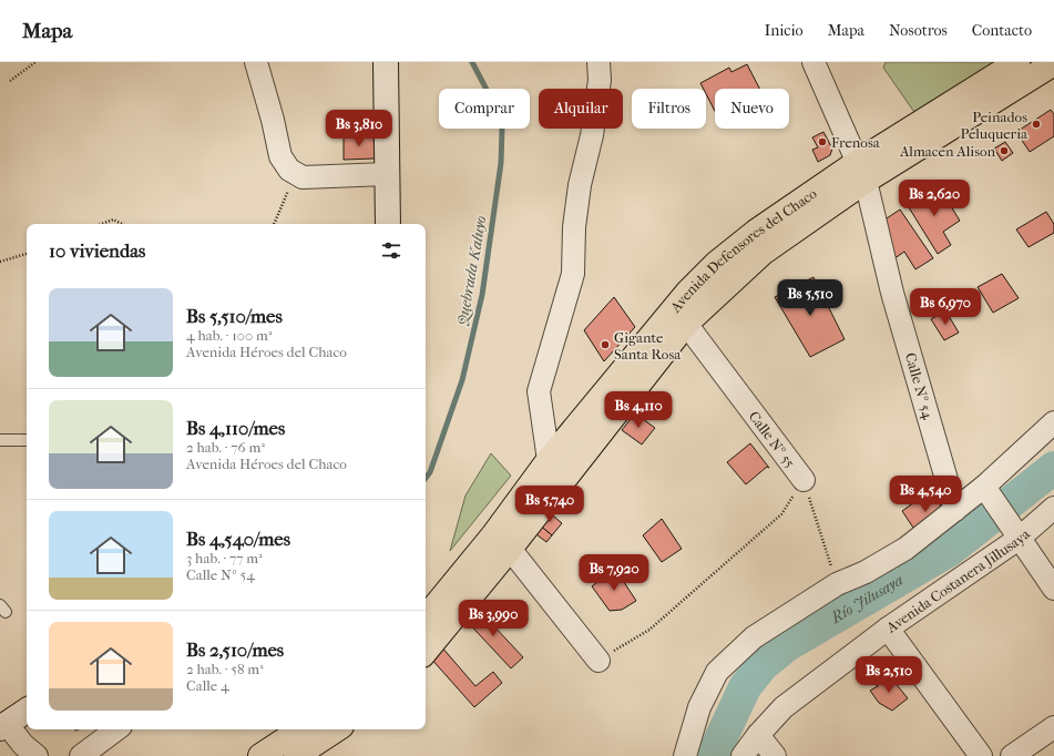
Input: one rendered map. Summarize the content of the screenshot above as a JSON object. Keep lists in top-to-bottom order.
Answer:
{
  "streets": {
    "main road": ["Avenida Defensores del Chaco"],
    "street": ["Calle Nº 54", "Calle Nº 55", "Avenida Costanera Jillusaya"]
  },
  "crossings": [
    ["Avenida Defensores del Chaco", "Calle Nº 54"],
    ["Avenida Defensores del Chaco", "Calle Nº 55"]
  ],
  "water": ["Quebrada Kaluyo", "Río Jilusaya"],
  "places": [
    "Peinados Peluqueria",
    "Frenosa",
    "Almacen Alison",
    "Gigante Santa Rosa"
  ],
  "page": {
    "header": "Mapa",
    "nav": [
      "Inicio",
      "Mapa",
      "Nosotros",
      "Contacto"
    ],
    "chip": [
      "Comprar",
      "Alquilar",
      "Filtros",
      "Nuevo"
    ],
    "price": [
      "Bs 3,810",
      "Bs 2,620",
      "Bs 5,510",
      "Bs 6,970",
      "Bs 4,110",
      "Bs 4,540",
      "Bs 5,740",
      "Bs 7,920",
      "Bs 3,990",
      "Bs 2,510"
    ],
    "heading": "10 viviendas",
    "list": [
      {
        "name": "Bs 5,510/mes",
        "note": "4 hab. · 100 m² · Avenida Héroes del Chaco"
      },
      {
        "name": "Bs 4,110/mes",
        "note": "2 hab. · 76 m² · Avenida Héroes del Chaco"
      },
      {
        "name": "Bs 4,540/mes",
        "note": "3 hab. · 77 m² · Calle Nº 54"
      },
      {
        "name": "Bs 2,510/mes",
        "note": "2 hab. · 58 m² · Calle 4"
      }
    ]
  }
}
